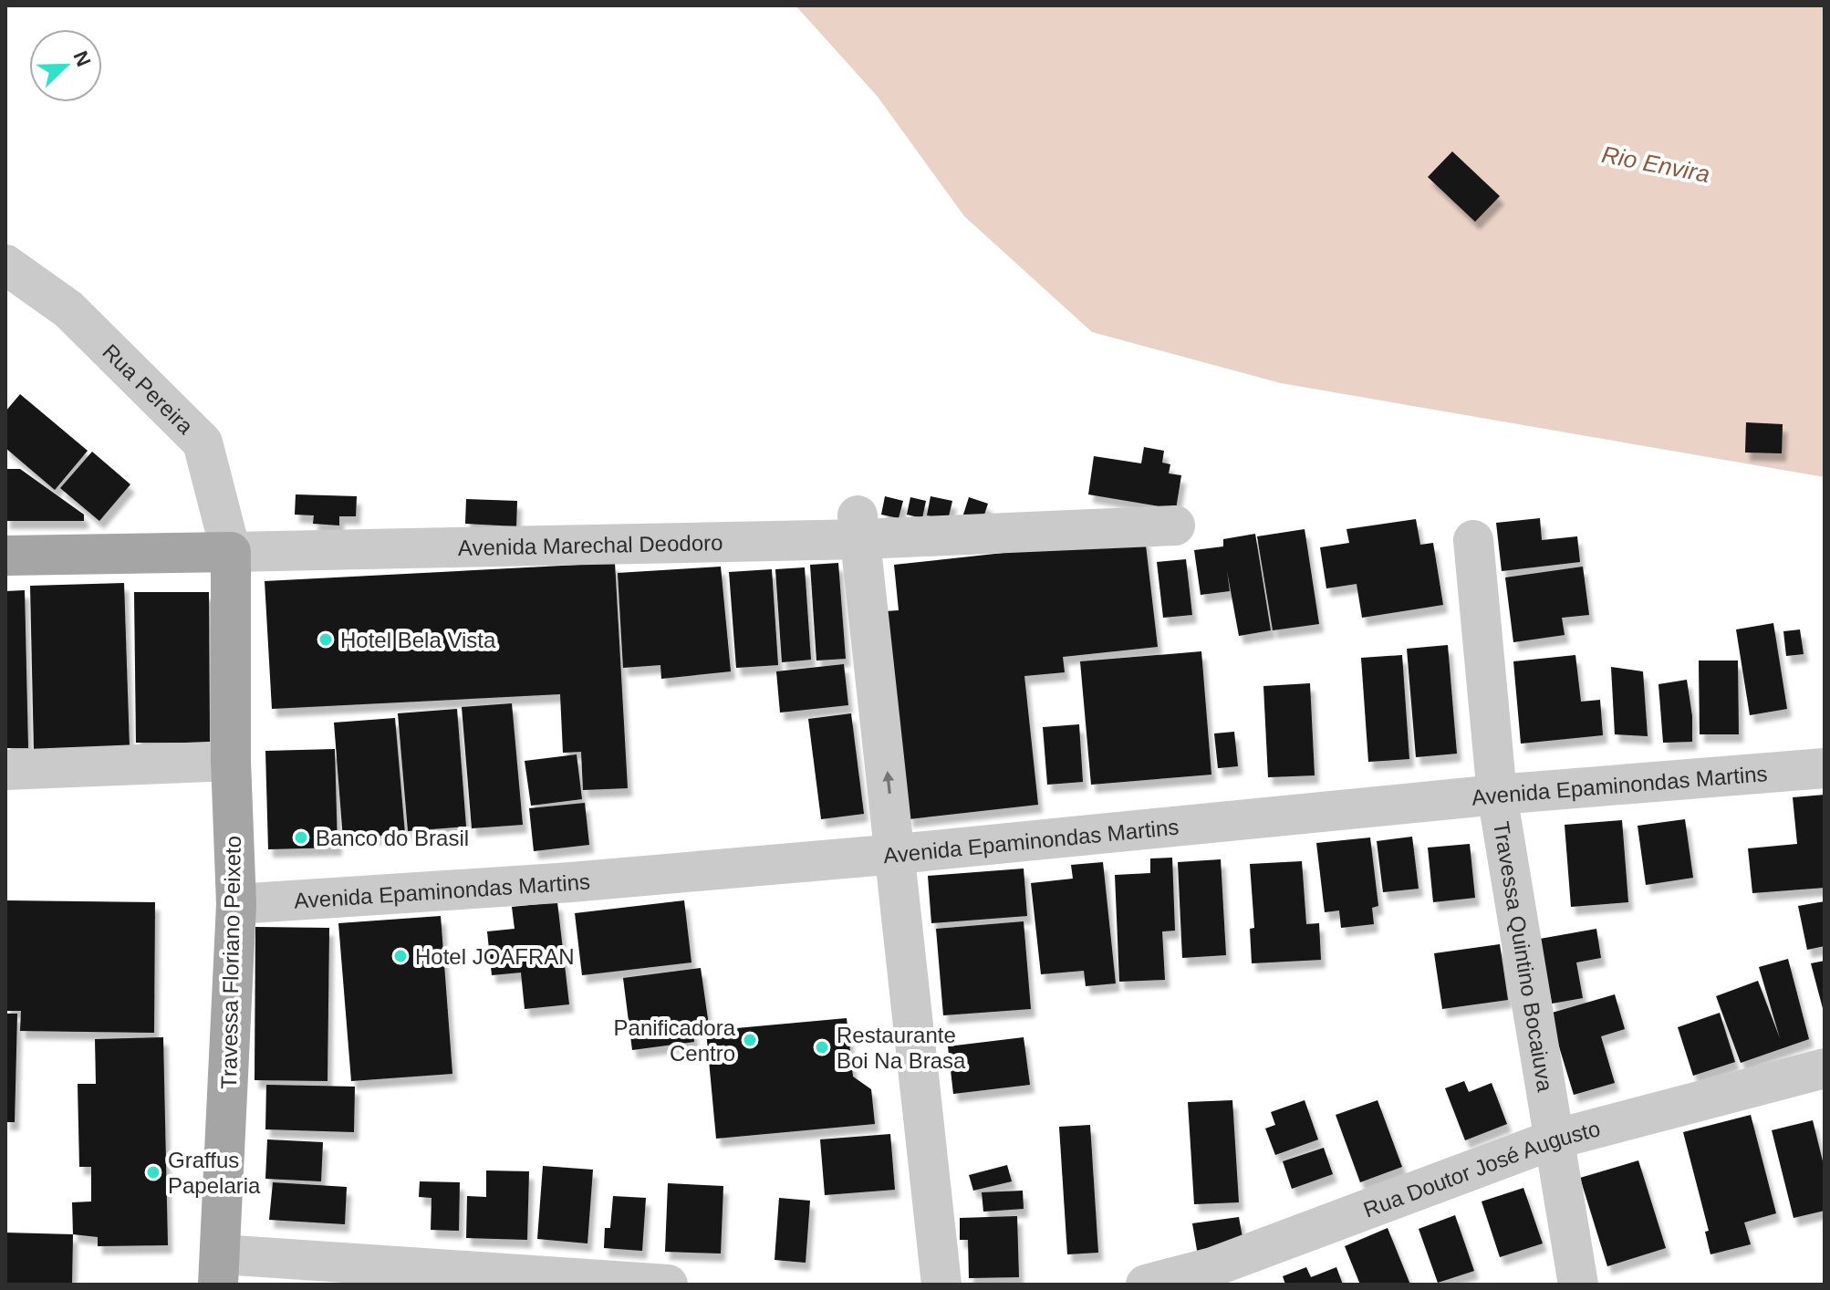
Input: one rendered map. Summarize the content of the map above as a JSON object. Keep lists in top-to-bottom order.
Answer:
{
  "streets": {
    "main road": ["Avenida Marechal Deodoro", "Travessa Floriano Peixeto"],
    "street": [
      "Rua Pereira",
      "Avenida Epaminondas Martins",
      "Travessa Quintino Bocaiuva",
      "Rua Doutor José Augusto"
    ]
  },
  "crossings": [
    ["Rua Pereira", "Avenida Marechal Deodoro"],
    ["Rua Pereira", "Travessa Floriano Peixeto"],
    ["Avenida Marechal Deodoro", "Travessa Floriano Peixeto"],
    ["Avenida Epaminondas Martins", "Travessa Quintino Bocaiuva"],
    ["Avenida Epaminondas Martins", "Travessa Floriano Peixeto"],
    ["Travessa Quintino Bocaiuva", "Rua Doutor José Augusto"]
  ],
  "water": ["Rio Envira"],
  "places": [
    "Hotel Bela Vista",
    "Banco do Brasil",
    "Hotel JOAFRAN",
    "Panificadora Centro",
    "Restaurante Boi Na Brasa",
    "Graffus Papelaria"
  ],
  "north": "top right"
}
